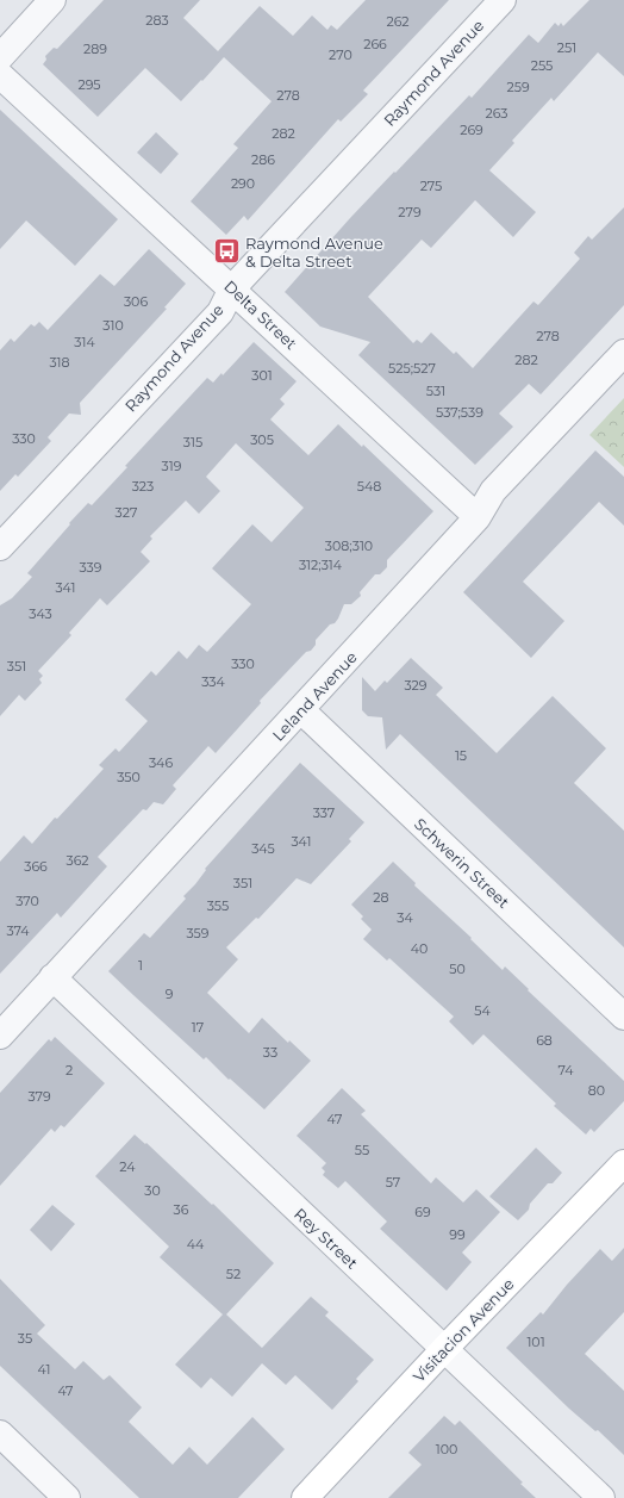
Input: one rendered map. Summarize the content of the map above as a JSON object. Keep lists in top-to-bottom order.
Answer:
{
  "streets": {
    "street": [
      "Raymond Avenue",
      "Delta Street",
      "Leland Avenue",
      "Schwerin Street",
      "Rey Street",
      "Visitacion Avenue"
    ]
  },
  "crossings": [
    ["Raymond Avenue", "Delta Street"],
    ["Delta Street", "Leland Avenue"],
    ["Leland Avenue", "Schwerin Street"],
    ["Leland Avenue", "Rey Street"],
    ["Rey Street", "Visitacion Avenue"]
  ],
  "places": {
    "bus stop": ["Raymond Avenue & Delta Street"]
  },
  "house_numbers": [
    "283",
    "262",
    "266",
    "251",
    "289",
    "270",
    "255",
    "295",
    "259",
    "278",
    "263",
    "269",
    "282",
    "286",
    "290",
    "275",
    "279",
    "306",
    "310",
    "278",
    "314",
    "282",
    "318",
    "525;527",
    "301",
    "531",
    "537;539",
    "330",
    "305",
    "315",
    "319",
    "323",
    "548",
    "327",
    "308;310",
    "312;314",
    "339",
    "341",
    "343",
    "330",
    "351",
    "334",
    "329",
    "15",
    "346",
    "350",
    "337",
    "341",
    "345",
    "362",
    "366",
    "351",
    "28",
    "370",
    "355",
    "34",
    "374",
    "359",
    "40",
    "1",
    "50",
    "9",
    "54",
    "17",
    "68",
    "33",
    "2",
    "74",
    "80",
    "379",
    "47",
    "55",
    "24",
    "57",
    "30",
    "36",
    "69",
    "99",
    "44",
    "52",
    "35",
    "101",
    "41",
    "47",
    "100"
  ]
}
